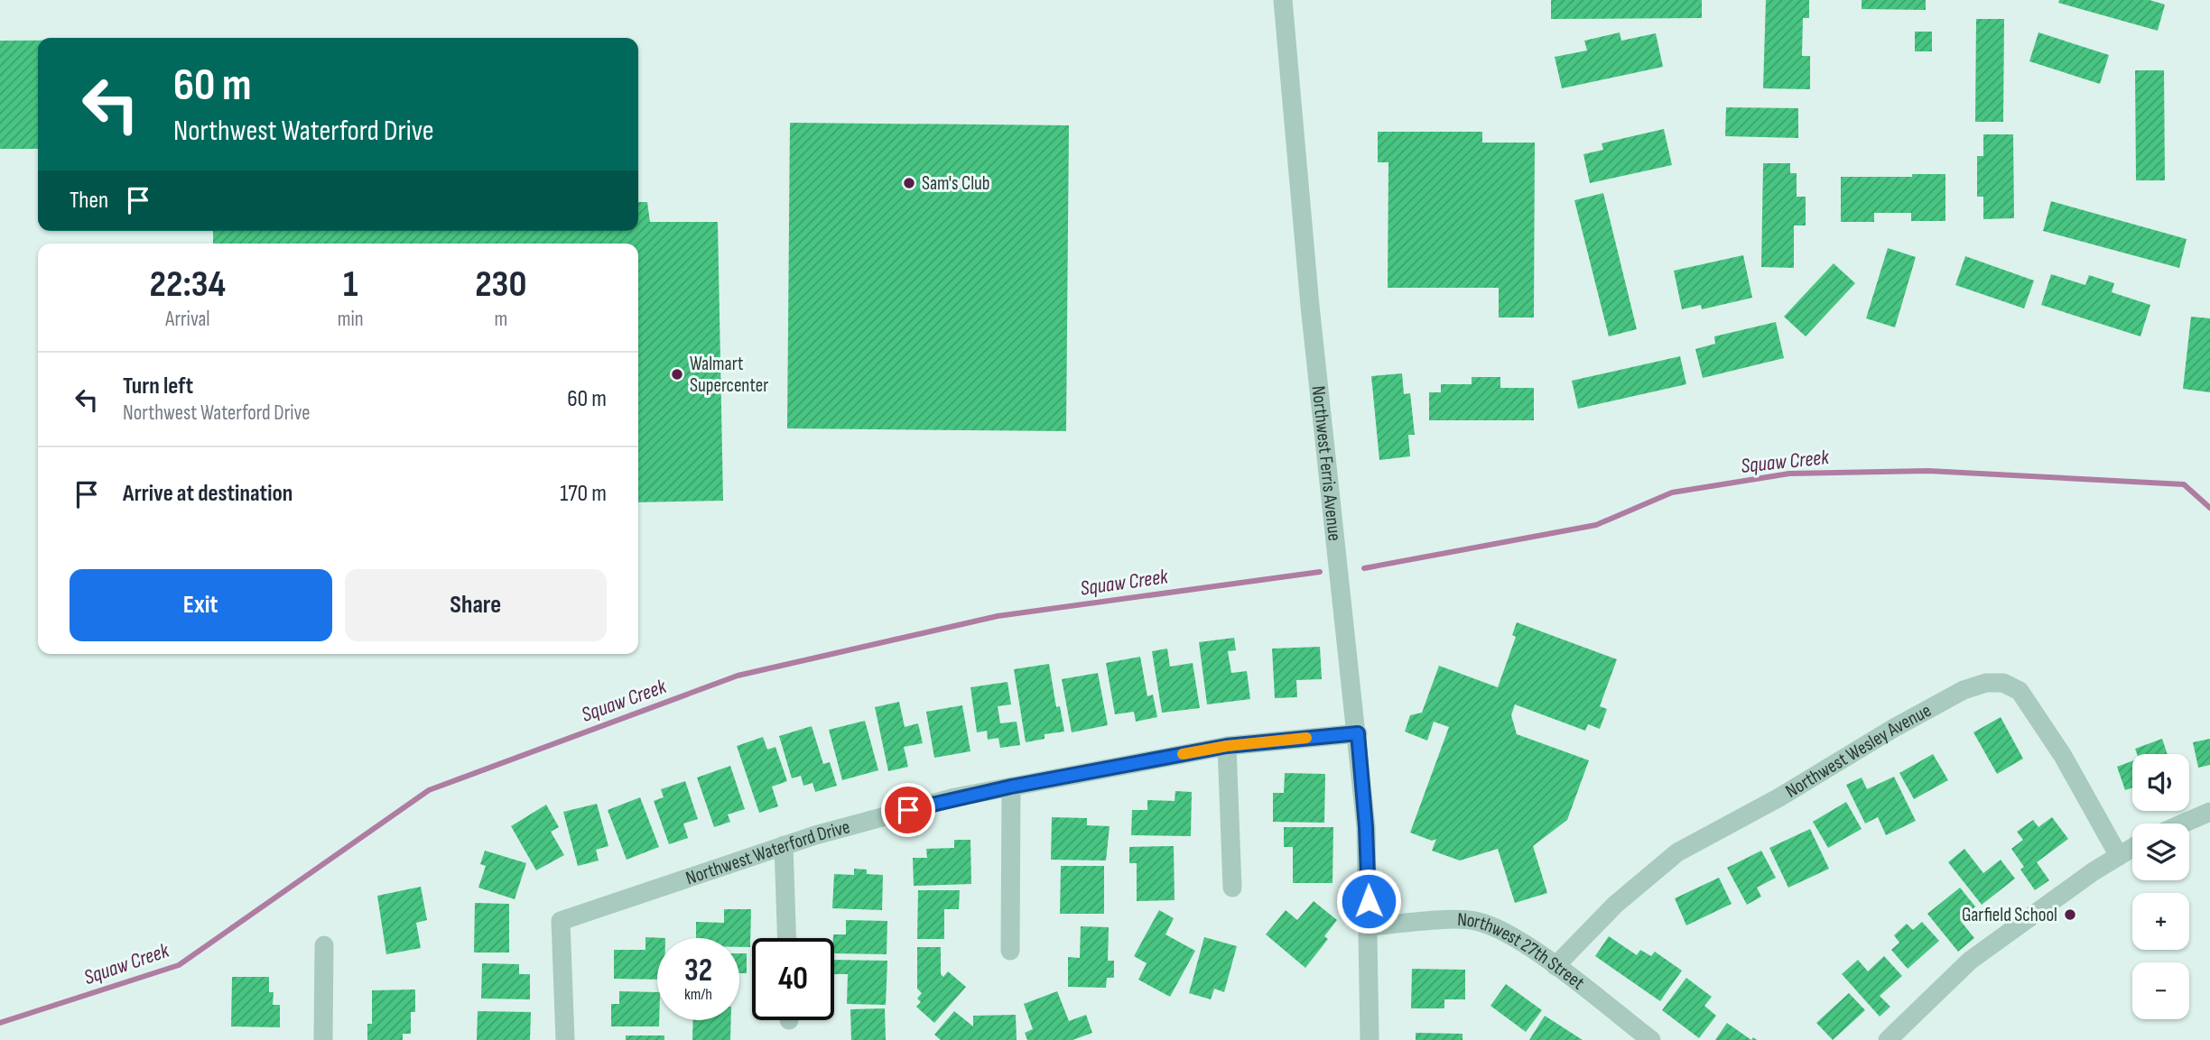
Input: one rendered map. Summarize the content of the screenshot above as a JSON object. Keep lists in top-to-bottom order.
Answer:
{
  "streets": {
    "street": [
      "Northwest Ferris Avenue",
      "Northwest Wesley Avenue",
      "Northwest Waterford Drive",
      "Northwest 27th Street"
    ]
  },
  "crossings": [
    ["Northwest Ferris Avenue", "Northwest Waterford Drive"],
    ["Northwest Ferris Avenue", "Northwest 27th Street"],
    ["Northwest Wesley Avenue", "Northwest 27th Street"]
  ],
  "water": ["Squaw Creek"],
  "places": ["Sam's Club", "Walmart Supercenter", "Garfield School"],
  "page": {
    "turn": ["60 m", "Northwest Waterford Drive"],
    "then": "Then",
    "eta": [
      "22:34",
      "Arrival",
      "1",
      "min",
      "230",
      "m"
    ],
    "list": [
      {
        "name": "Turn left",
        "note": "Northwest Waterford Drive",
        "value": "60 m"
      },
      {
        "name": "Arrive at destination",
        "value": "170 m"
      }
    ],
    "buttons": ["Exit", "Share"],
    "map_buttons": ["+", "−"],
    "speed": "32 km/h",
    "limit": "40"
  }
}
